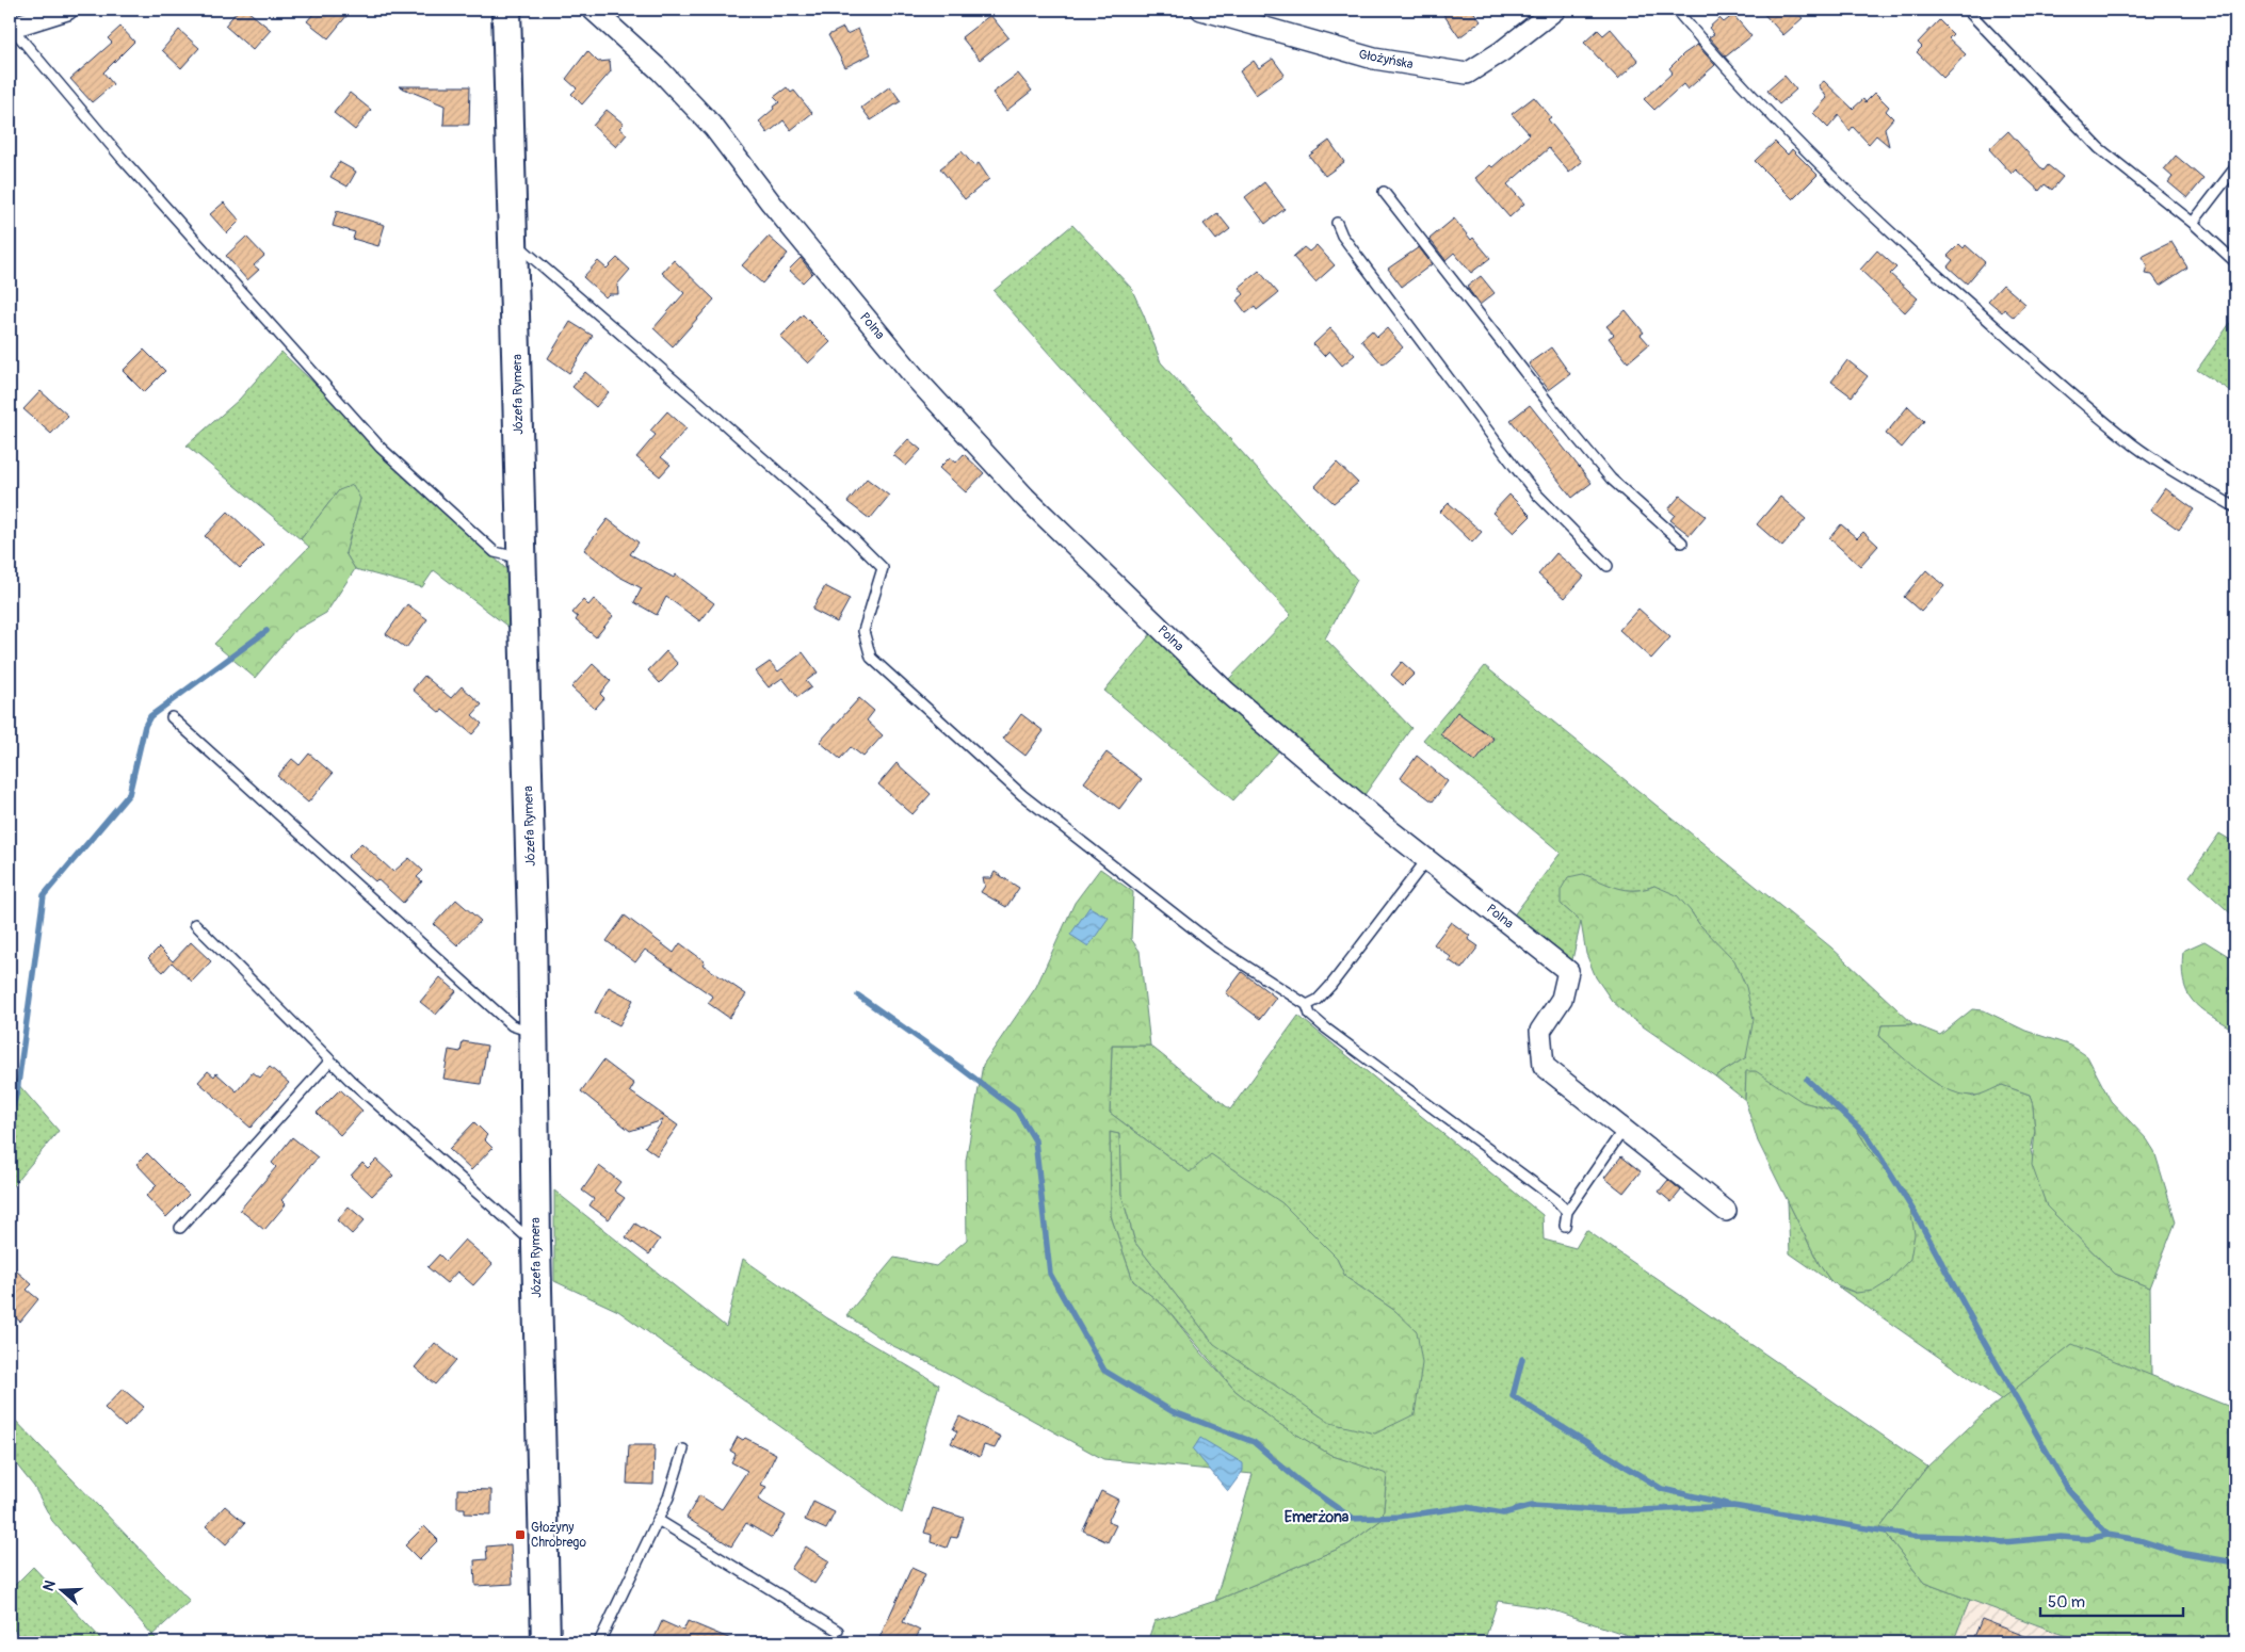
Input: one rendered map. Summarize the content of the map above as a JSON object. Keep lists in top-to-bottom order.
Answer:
{
  "streets": {
    "street": ["Głożyńska", "Polna", "Józefa Rymera"]
  },
  "districts": ["Emerżona"],
  "places": {
    "transit": ["Głożyny Chrobrego"]
  },
  "scale_bar": "50 m",
  "north": "left"
}
